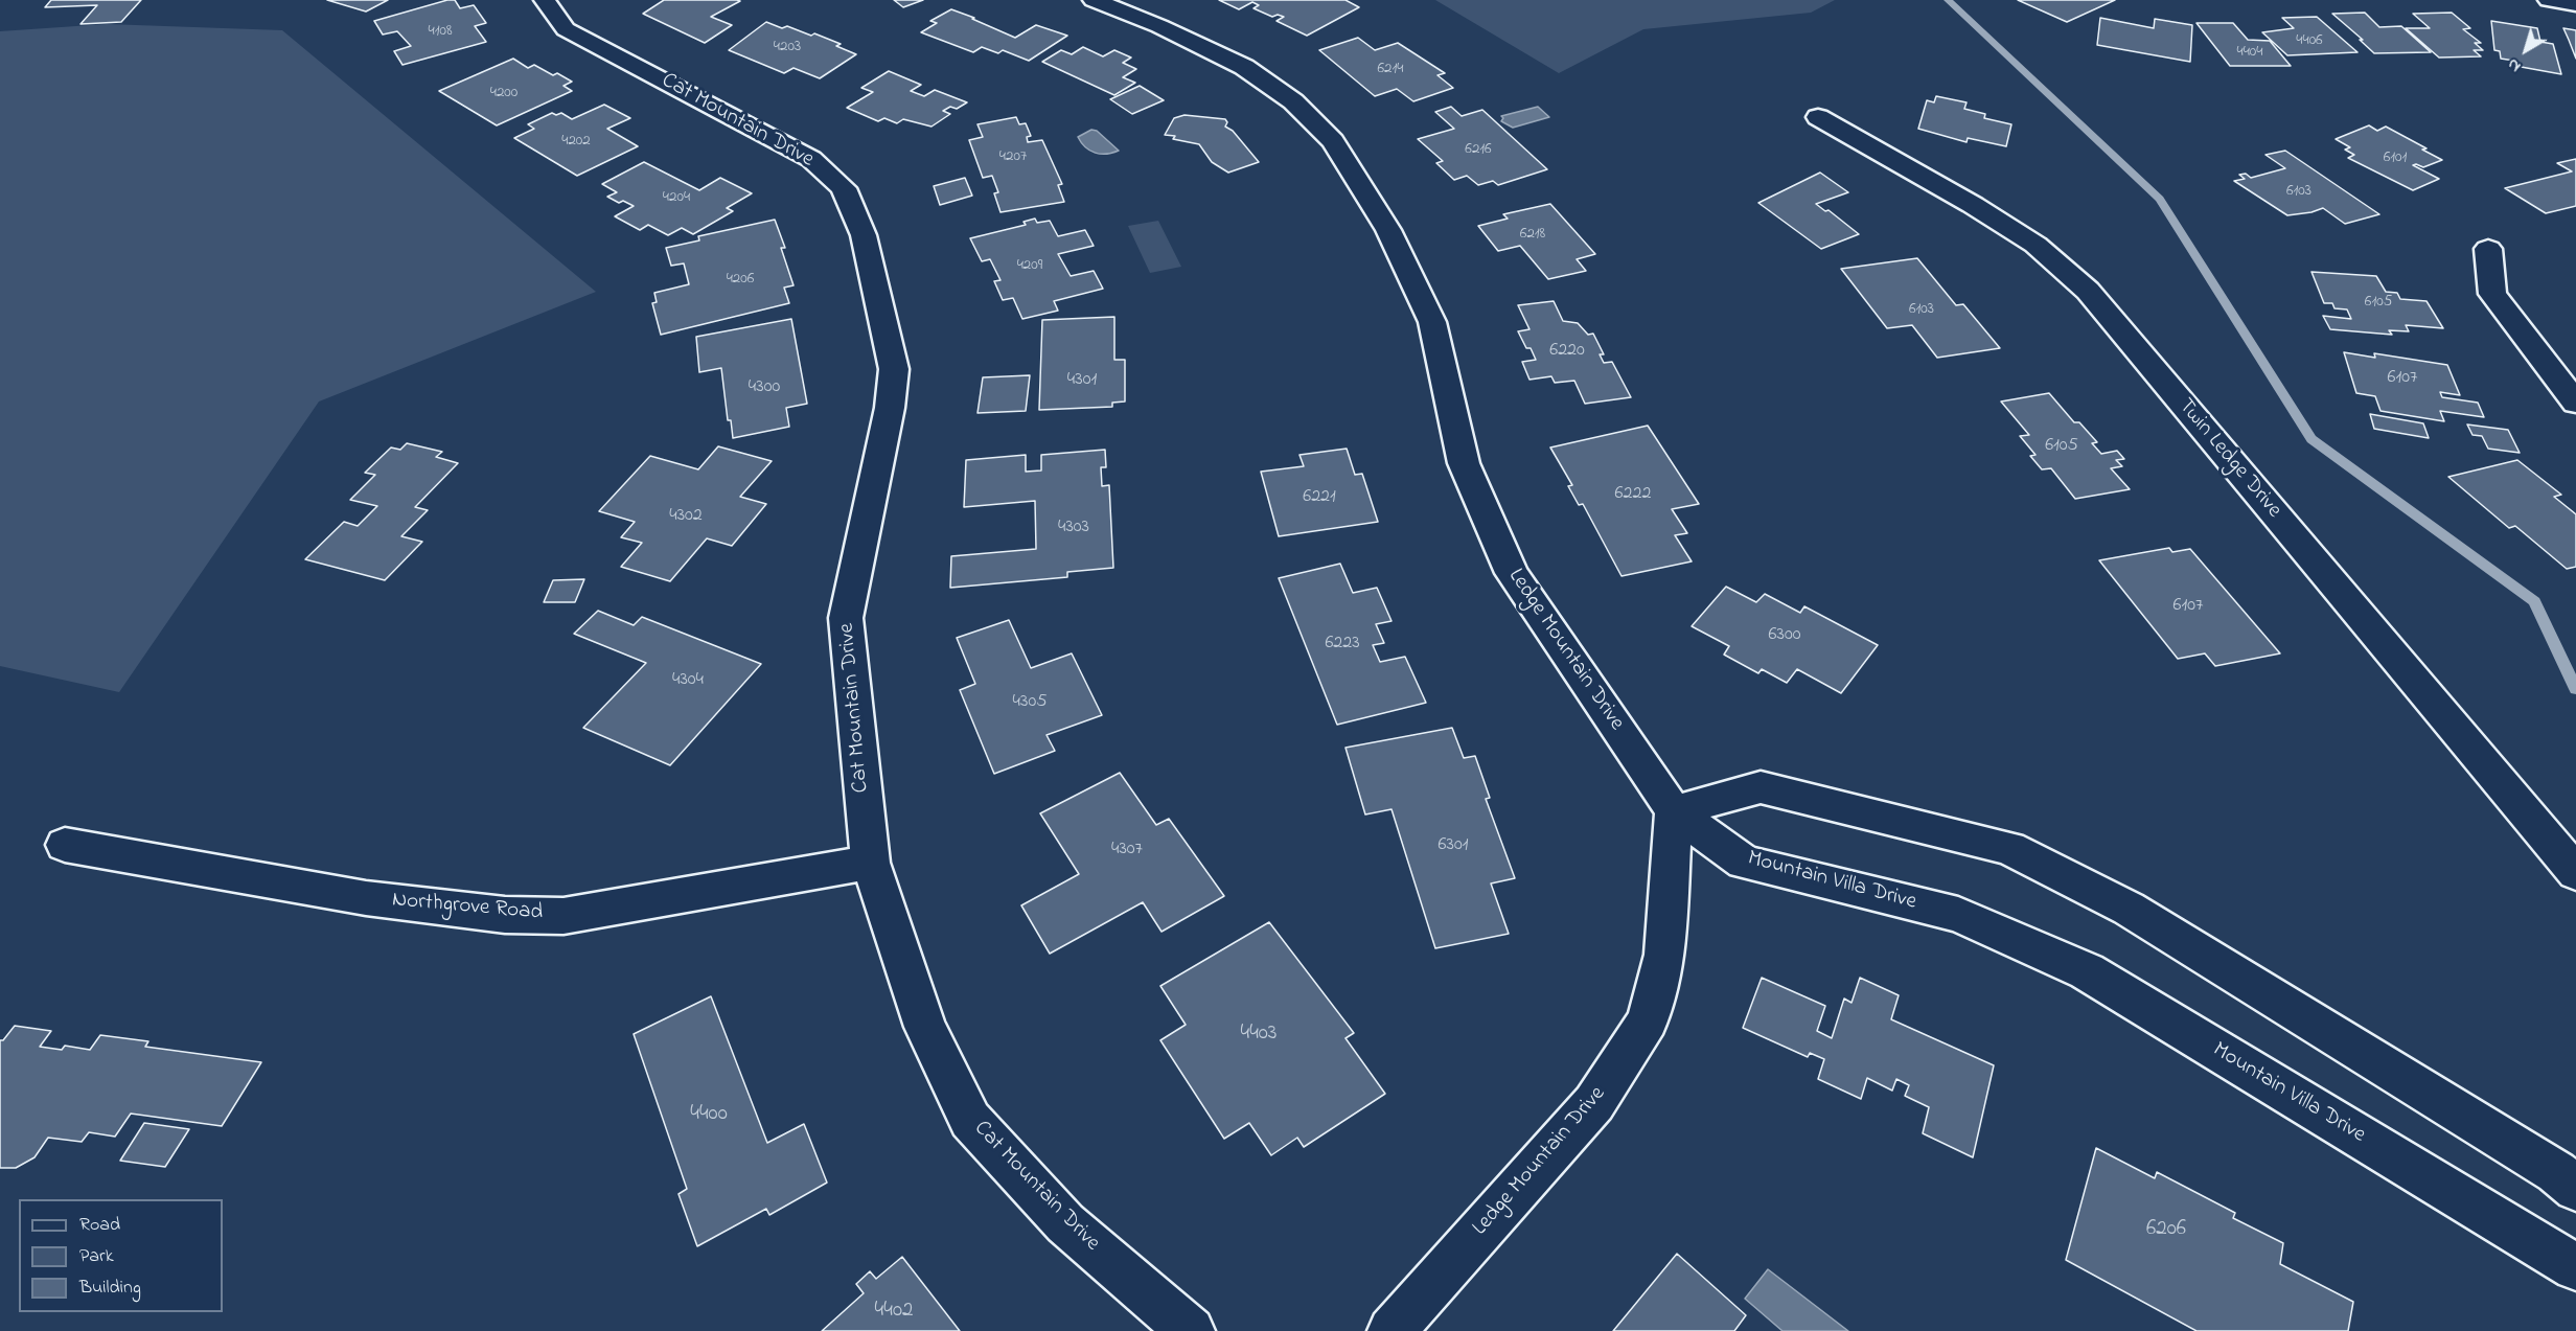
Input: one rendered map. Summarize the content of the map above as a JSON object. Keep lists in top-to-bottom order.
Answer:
{
  "streets": {
    "street": [
      "Cat Mountain Drive",
      "Twin Ledge Drive",
      "Ledge Mountain Drive",
      "Mountain Villa Drive",
      "Northgrove Road"
    ]
  },
  "crossings": [
    ["Cat Mountain Drive", "Northgrove Road"],
    ["Ledge Mountain Drive", "Mountain Villa Drive"]
  ],
  "house_numbers": [
    "4108",
    "4406",
    "4203",
    "4404",
    "6214",
    "4200",
    "4202",
    "6216",
    "4207",
    "6101",
    "6103",
    "4204",
    "6218",
    "4209",
    "4206",
    "6105",
    "6103",
    "6220",
    "6107",
    "4301",
    "4300",
    "6105",
    "6222",
    "6221",
    "4302",
    "4303",
    "6107",
    "6300",
    "6223",
    "4304",
    "4305",
    "6301",
    "4307",
    "4403",
    "4400",
    "6206",
    "4402"
  ],
  "legend": ["Road", "Park", "Building"],
  "north": "bottom left"
}
